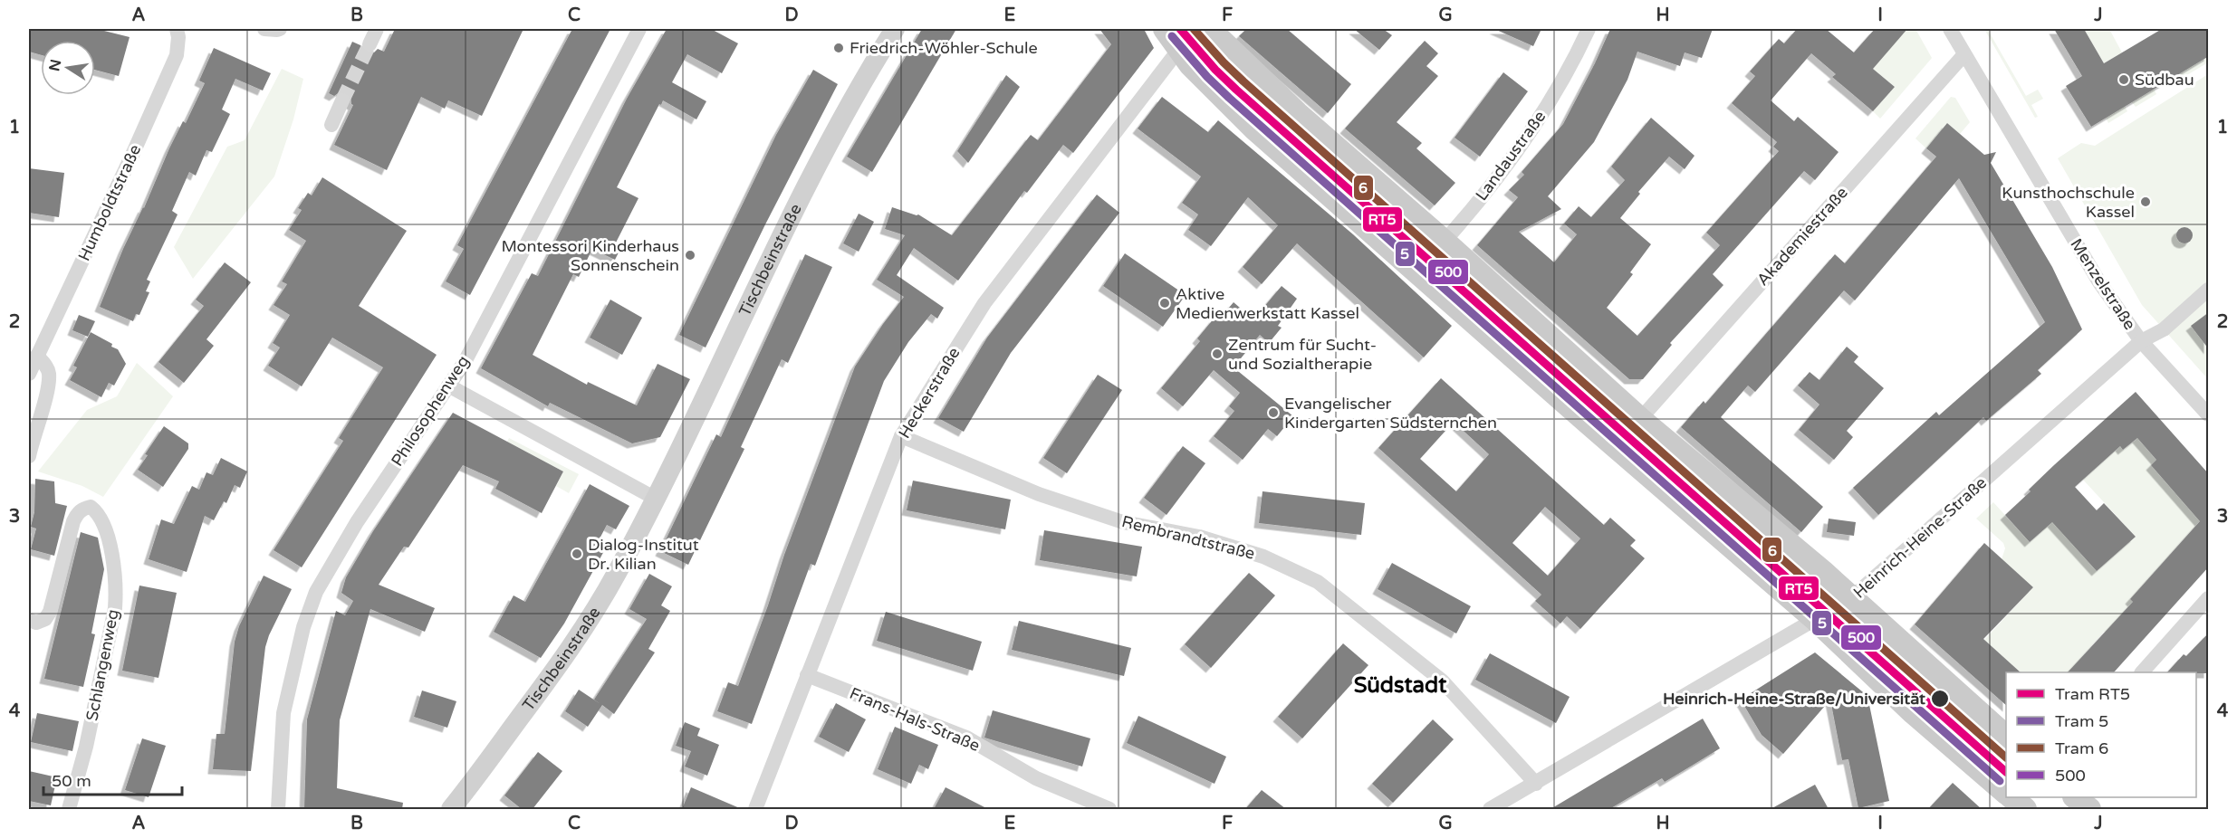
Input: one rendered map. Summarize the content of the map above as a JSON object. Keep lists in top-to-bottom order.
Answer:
{
  "streets": {
    "main road": ["Tischbeinstraße"],
    "street": [
      "Landaustraße",
      "Humboldtstraße",
      "Akademiestraße",
      "Menzelstraße",
      "Heckerstraße",
      "Philosophenweg",
      "Rembrandtstraße",
      "Heinrich-Heine-Straße",
      "Schlangenweg",
      "Frans-Hals-Straße"
    ]
  },
  "crossings": [
    ["Akademiestraße", "Menzelstraße"],
    ["Menzelstraße", "Heinrich-Heine-Straße"],
    ["Heckerstraße", "Rembrandtstraße"],
    ["Heckerstraße", "Frans-Hals-Straße"],
    ["Rembrandtstraße", "Heinrich-Heine-Straße"]
  ],
  "districts": ["Südstadt"],
  "places": [
    "Friedrich-Wöhler-Schule",
    "Südbau",
    "Kunsthochschule Kassel",
    "Montessori Kinderhaus Sonnenschein",
    "Aktive Medienwerkstatt Kassel",
    "Zentrum für Sucht- und Sozialtherapie",
    "Evangelischer Kindergarten Südsternchen",
    "Dialog-Institut Dr. Kilian",
    "Heinrich-Heine-Straße/Universität"
  ],
  "lines": [
    "tram line RT5",
    "tram line 6",
    "transit line 500",
    "tram line 5"
  ],
  "legend": [
    "Tram RT5",
    "Tram 5",
    "Tram 6",
    "500"
  ],
  "scale_bar": "50 m",
  "north": "left",
  "grid": {
    "columns": [
      "A",
      "B",
      "C",
      "D",
      "E",
      "F",
      "G",
      "H",
      "I",
      "J"
    ],
    "rows": [
      "1",
      "2",
      "3",
      "4"
    ]
  }
}
